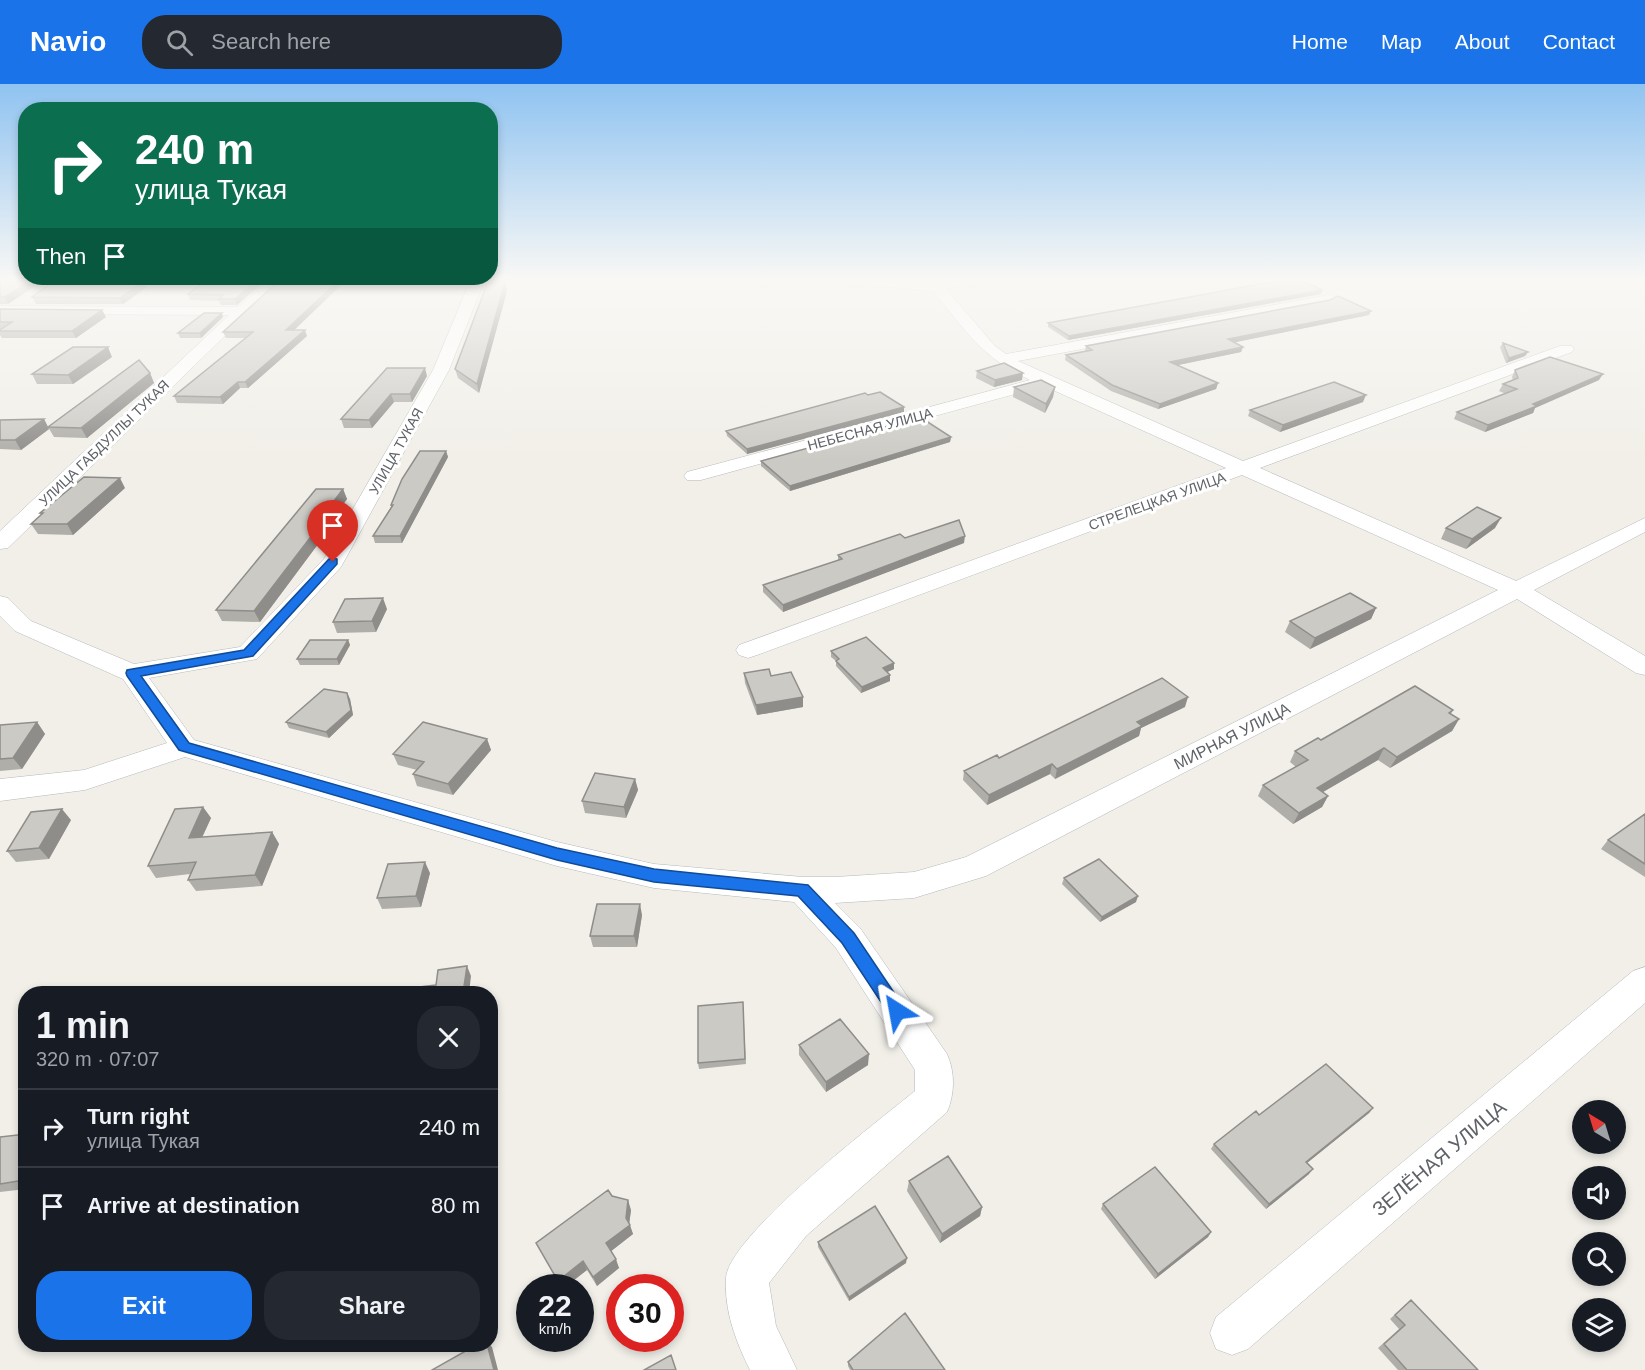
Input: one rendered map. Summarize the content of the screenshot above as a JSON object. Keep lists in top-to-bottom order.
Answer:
{
  "streets": {
    "street": [
      "НЕБЕСНАЯ УЛИЦА",
      "УЛИЦА ГАБДУЛЛЫ ТУКАЯ",
      "УЛИЦА ТУКАЯ",
      "СТРЕЛЕЦКАЯ УЛИЦА",
      "МИРНАЯ УЛИЦА",
      "ЗЕЛЁНАЯ УЛИЦА"
    ]
  },
  "north": "top left",
  "page": {
    "header": "Navio",
    "search": "Search here",
    "nav": [
      "Home",
      "Map",
      "About",
      "Contact"
    ],
    "turn": ["240 m", "улица Тукая"],
    "then": "Then",
    "heading": ["1 min", "320 m · 07:07"],
    "list": [
      {
        "name": "Turn right",
        "note": "улица Тукая",
        "value": "240 m"
      },
      {
        "name": "Arrive at destination",
        "value": "80 m"
      }
    ],
    "buttons": ["Exit", "Share"],
    "speed": "22 km/h",
    "limit": "30"
  }
}
